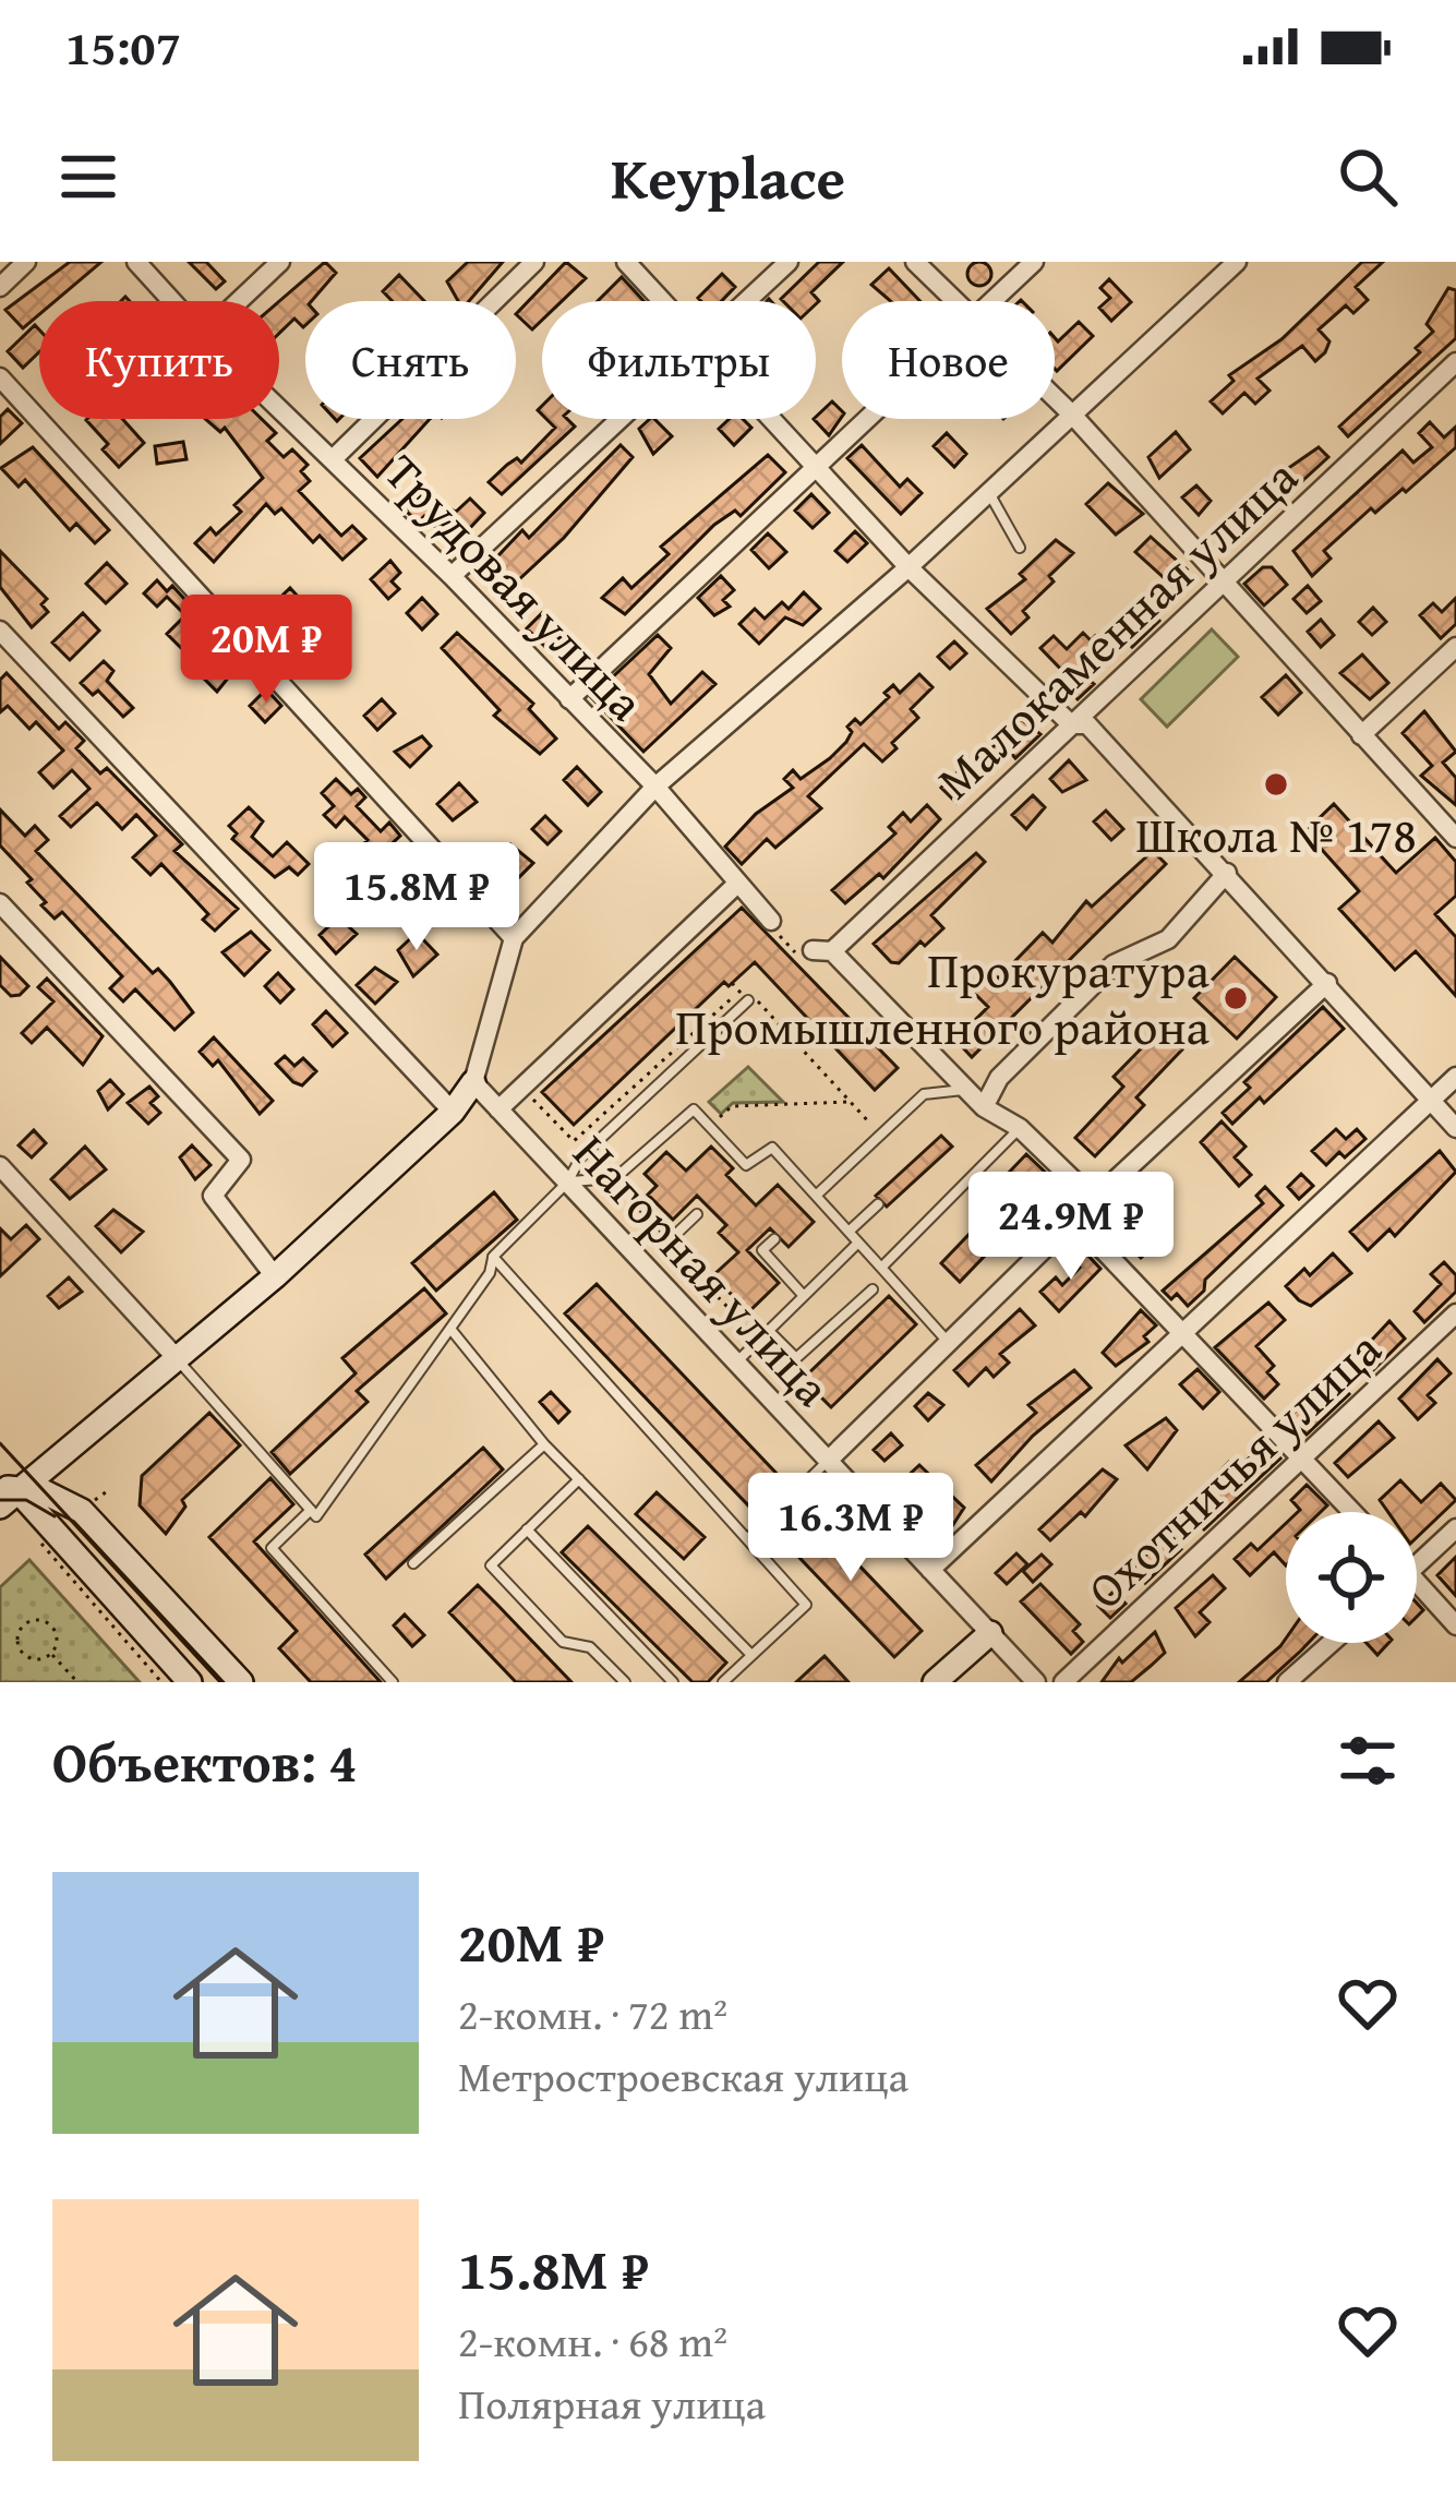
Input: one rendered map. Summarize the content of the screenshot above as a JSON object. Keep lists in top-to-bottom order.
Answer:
{
  "streets": {
    "street": [
      "Трудовая улица",
      "Малокаменная улица",
      "Нагорная улица",
      "Охотничья улица"
    ]
  },
  "places": ["Школа № 178", "Прокуратура Промышленного района"],
  "page": {
    "status": "15:07",
    "header": "Keyplace",
    "chip": [
      "Купить",
      "Снять",
      "Фильтры",
      "Новое"
    ],
    "price": [
      "20M ₽",
      "15.8M ₽",
      "24.9M ₽",
      "16.3M ₽"
    ],
    "heading": "Объектов: 4",
    "list": [
      {
        "name": "20M ₽",
        "note": "2-комн. · 72 m² · Метростроевская улица"
      },
      {
        "name": "15.8M ₽",
        "note": "2-комн. · 68 m² · Полярная улица"
      }
    ]
  }
}
